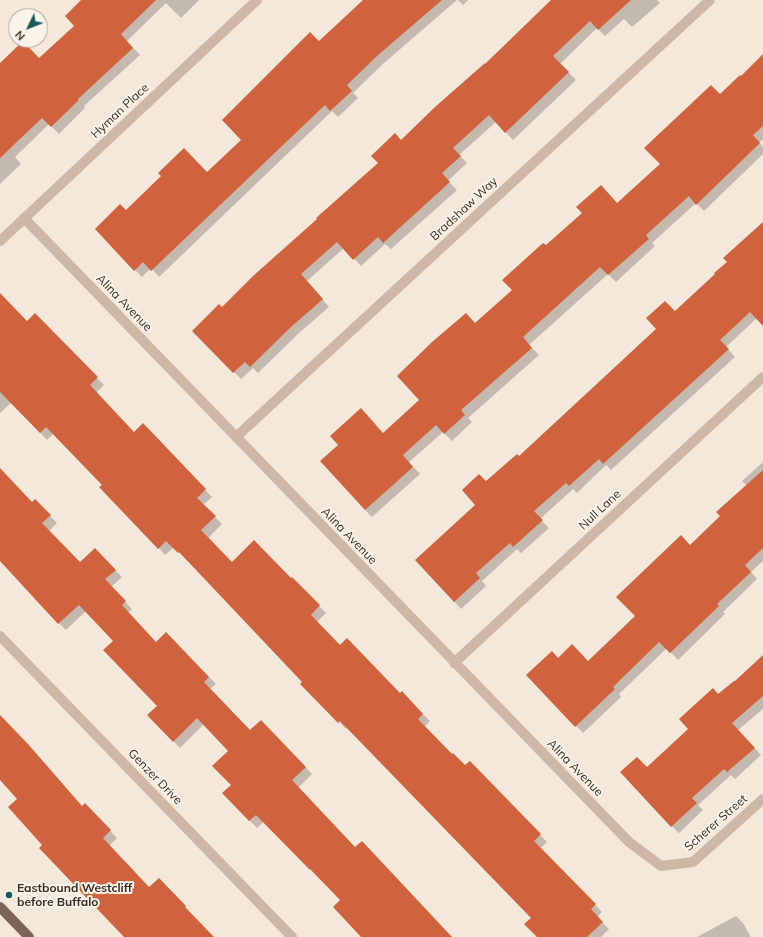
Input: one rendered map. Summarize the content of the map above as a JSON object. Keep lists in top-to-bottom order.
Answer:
{
  "streets": {
    "street": [
      "Hyman Place",
      "Bradshaw Way",
      "Alina Avenue",
      "Null Lane",
      "Genzer Drive",
      "Scherer Street"
    ]
  },
  "crossings": [
    ["Hyman Place", "Alina Avenue"],
    ["Bradshaw Way", "Alina Avenue"],
    ["Alina Avenue", "Null Lane"],
    ["Alina Avenue", "Scherer Street"]
  ],
  "places": ["Eastbound Westcliff before Buffalo"],
  "north": "bottom left"
}
